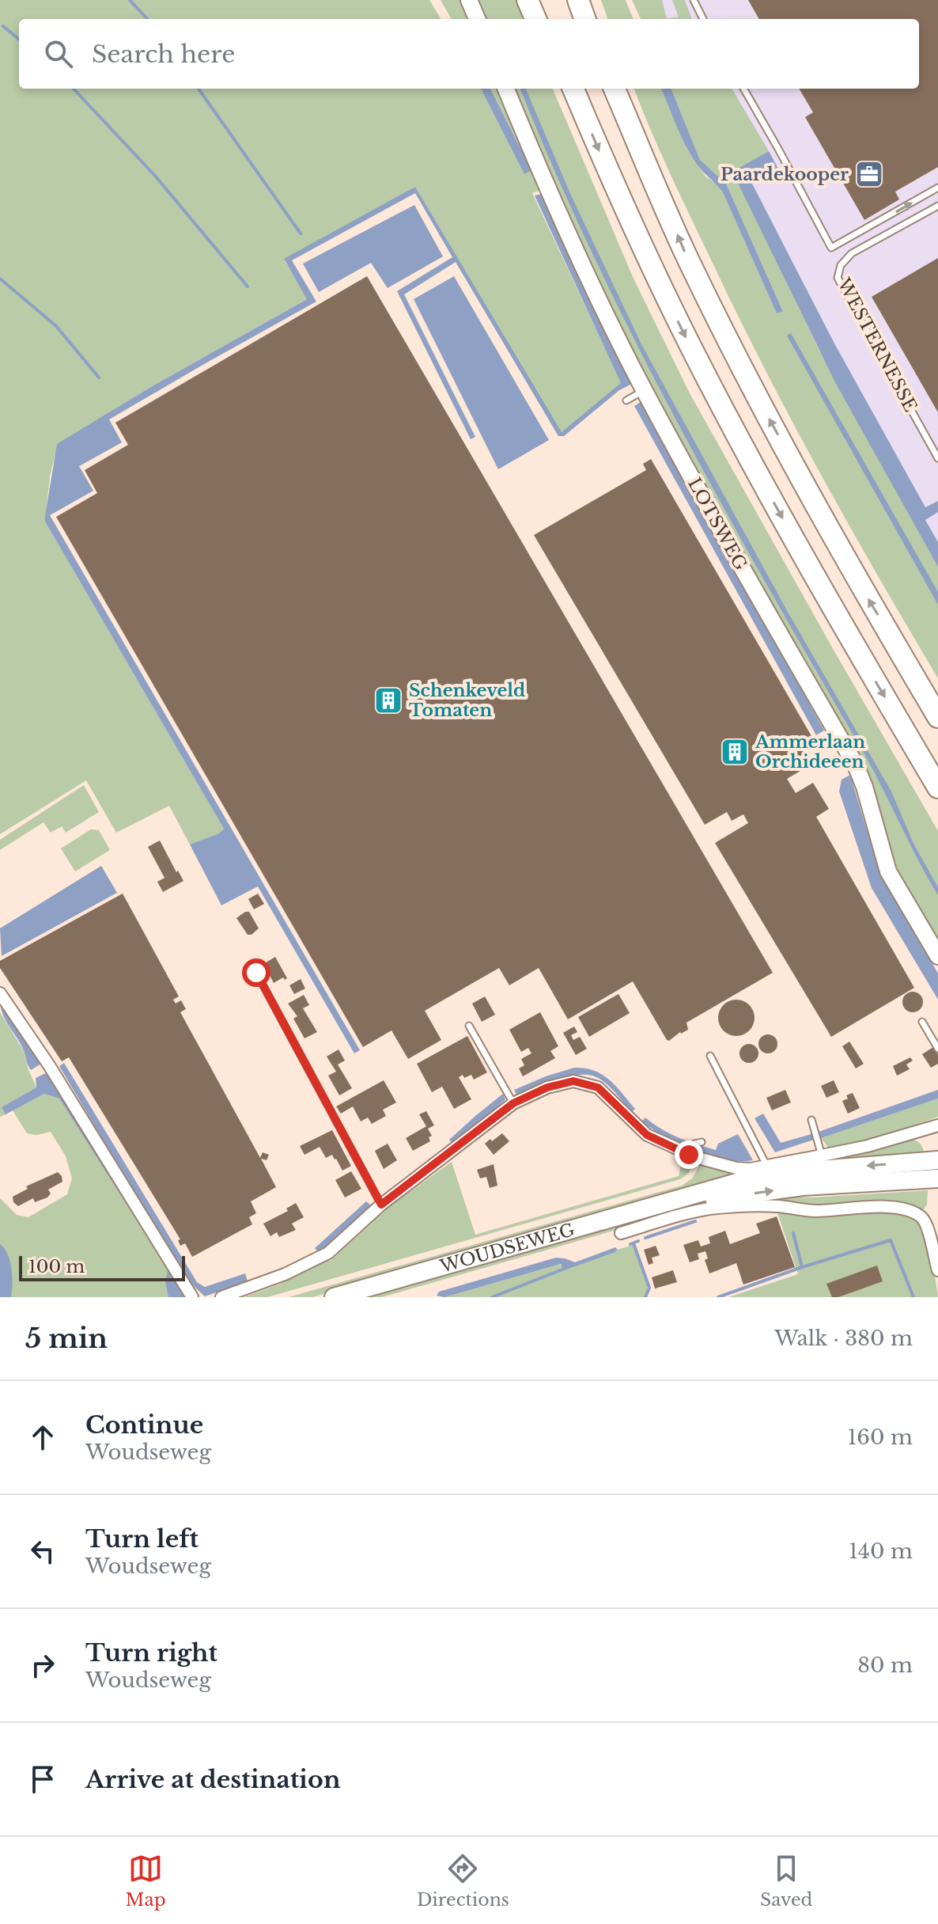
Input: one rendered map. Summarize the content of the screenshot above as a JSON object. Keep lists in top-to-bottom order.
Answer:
{
  "streets": {
    "main road": ["WOUDSEWEG"],
    "street": ["LOTSWEG"],
    "lane": ["WESTERNESSE"]
  },
  "places": {
    "office": ["Paardekooper"],
    "building": ["Schenkeveld Tomaten", "Ammerlaan Orchideeen"]
  },
  "scale_bar": "100 m",
  "page": {
    "search": "Search here",
    "scale": "100 m",
    "heading": ["5 min", "Walk · 380 m"],
    "list": [
      ["Continue", "Woudseweg", "160 m"],
      ["Turn left", "Woudseweg", "140 m"],
      ["Turn right", "Woudseweg", "80 m"],
      "Arrive at destination"
    ],
    "nav": ["Map", "Directions", "Saved"]
  }
}
